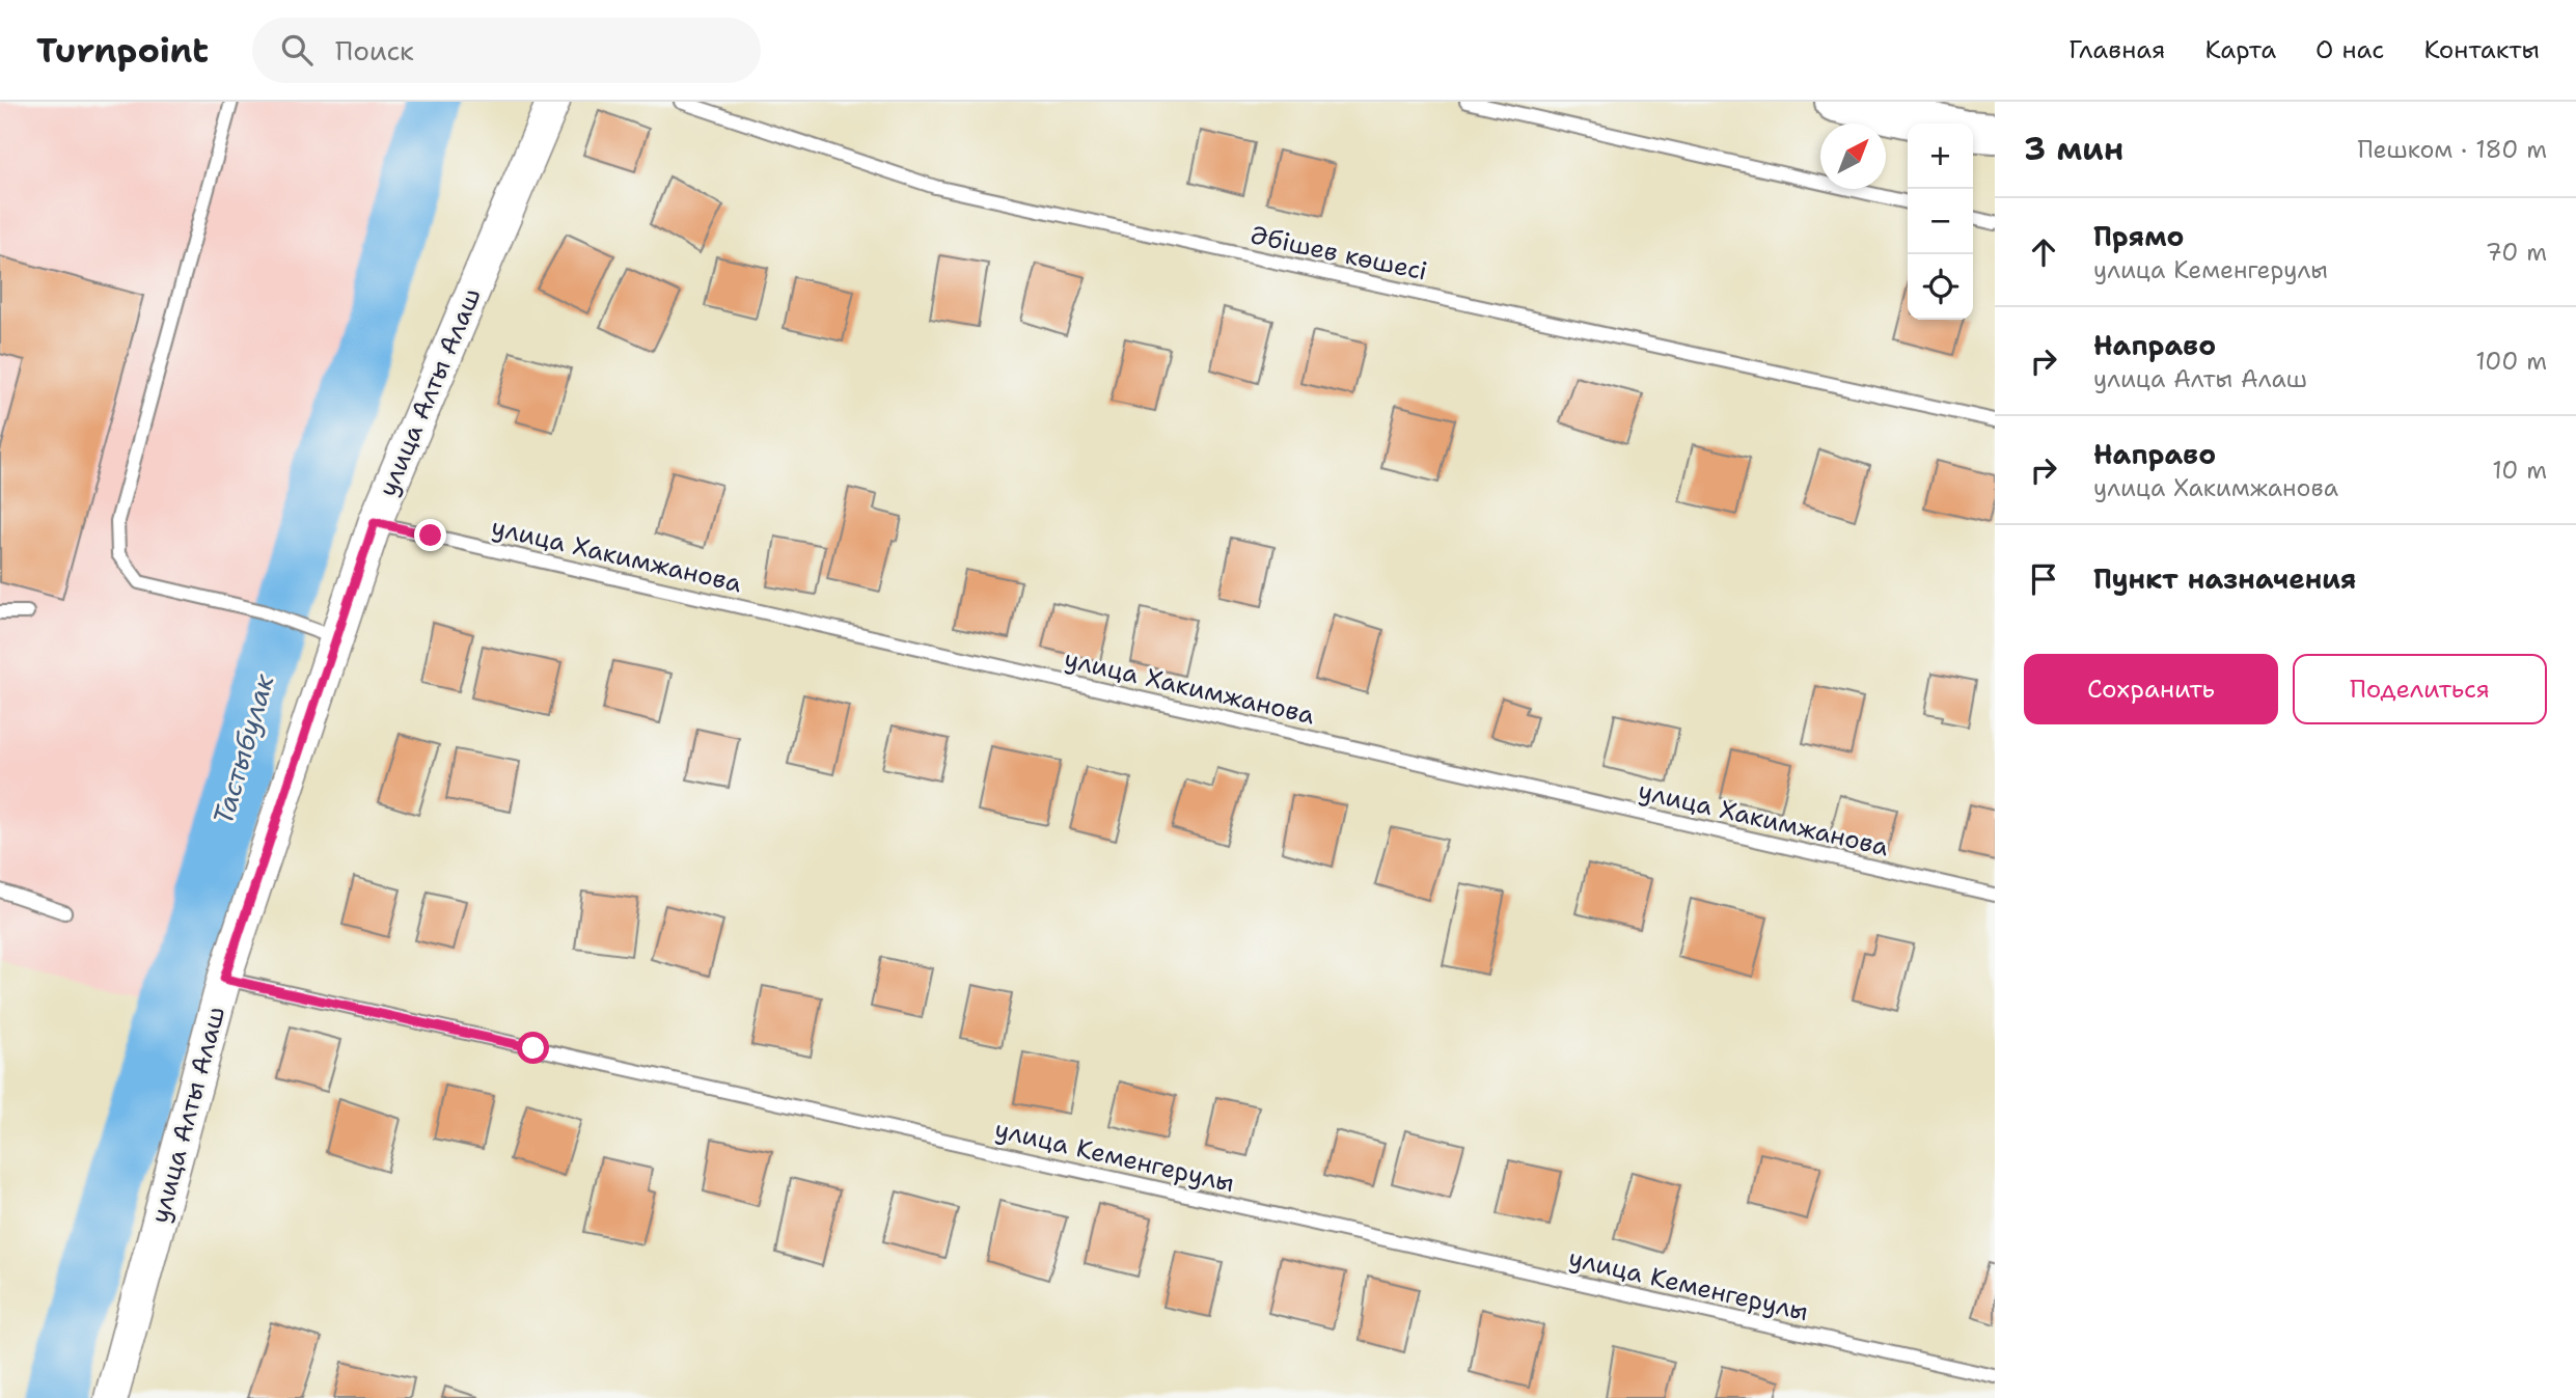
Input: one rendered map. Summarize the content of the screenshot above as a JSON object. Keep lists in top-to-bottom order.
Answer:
{
  "streets": {
    "street": ["улица Алты Алаш"],
    "lane": ["Әбішев көшесі", "улица Хакимжанова", "улица Кеменгерулы"]
  },
  "crossings": [
    ["улица Алты Алаш", "улица Хакимжанова"],
    ["улица Алты Алаш", "улица Кеменгерулы"]
  ],
  "water": ["Тастыбулак"],
  "north": "top right",
  "page": {
    "header": "Turnpoint",
    "search": "Поиск",
    "nav": [
      "Главная",
      "Карта",
      "О нас",
      "Контакты"
    ],
    "heading": ["3 мин", "Пешком · 180 m"],
    "map_buttons": ["+", "−"],
    "list": [
      ["Прямо", "улица Кеменгерулы", "70 m"],
      ["Направо", "улица Алты Алаш", "100 m"],
      ["Направо", "улица Хакимжанова", "10 m"],
      "Пункт назначения"
    ],
    "buttons": ["Сохранить", "Поделиться"]
  }
}
